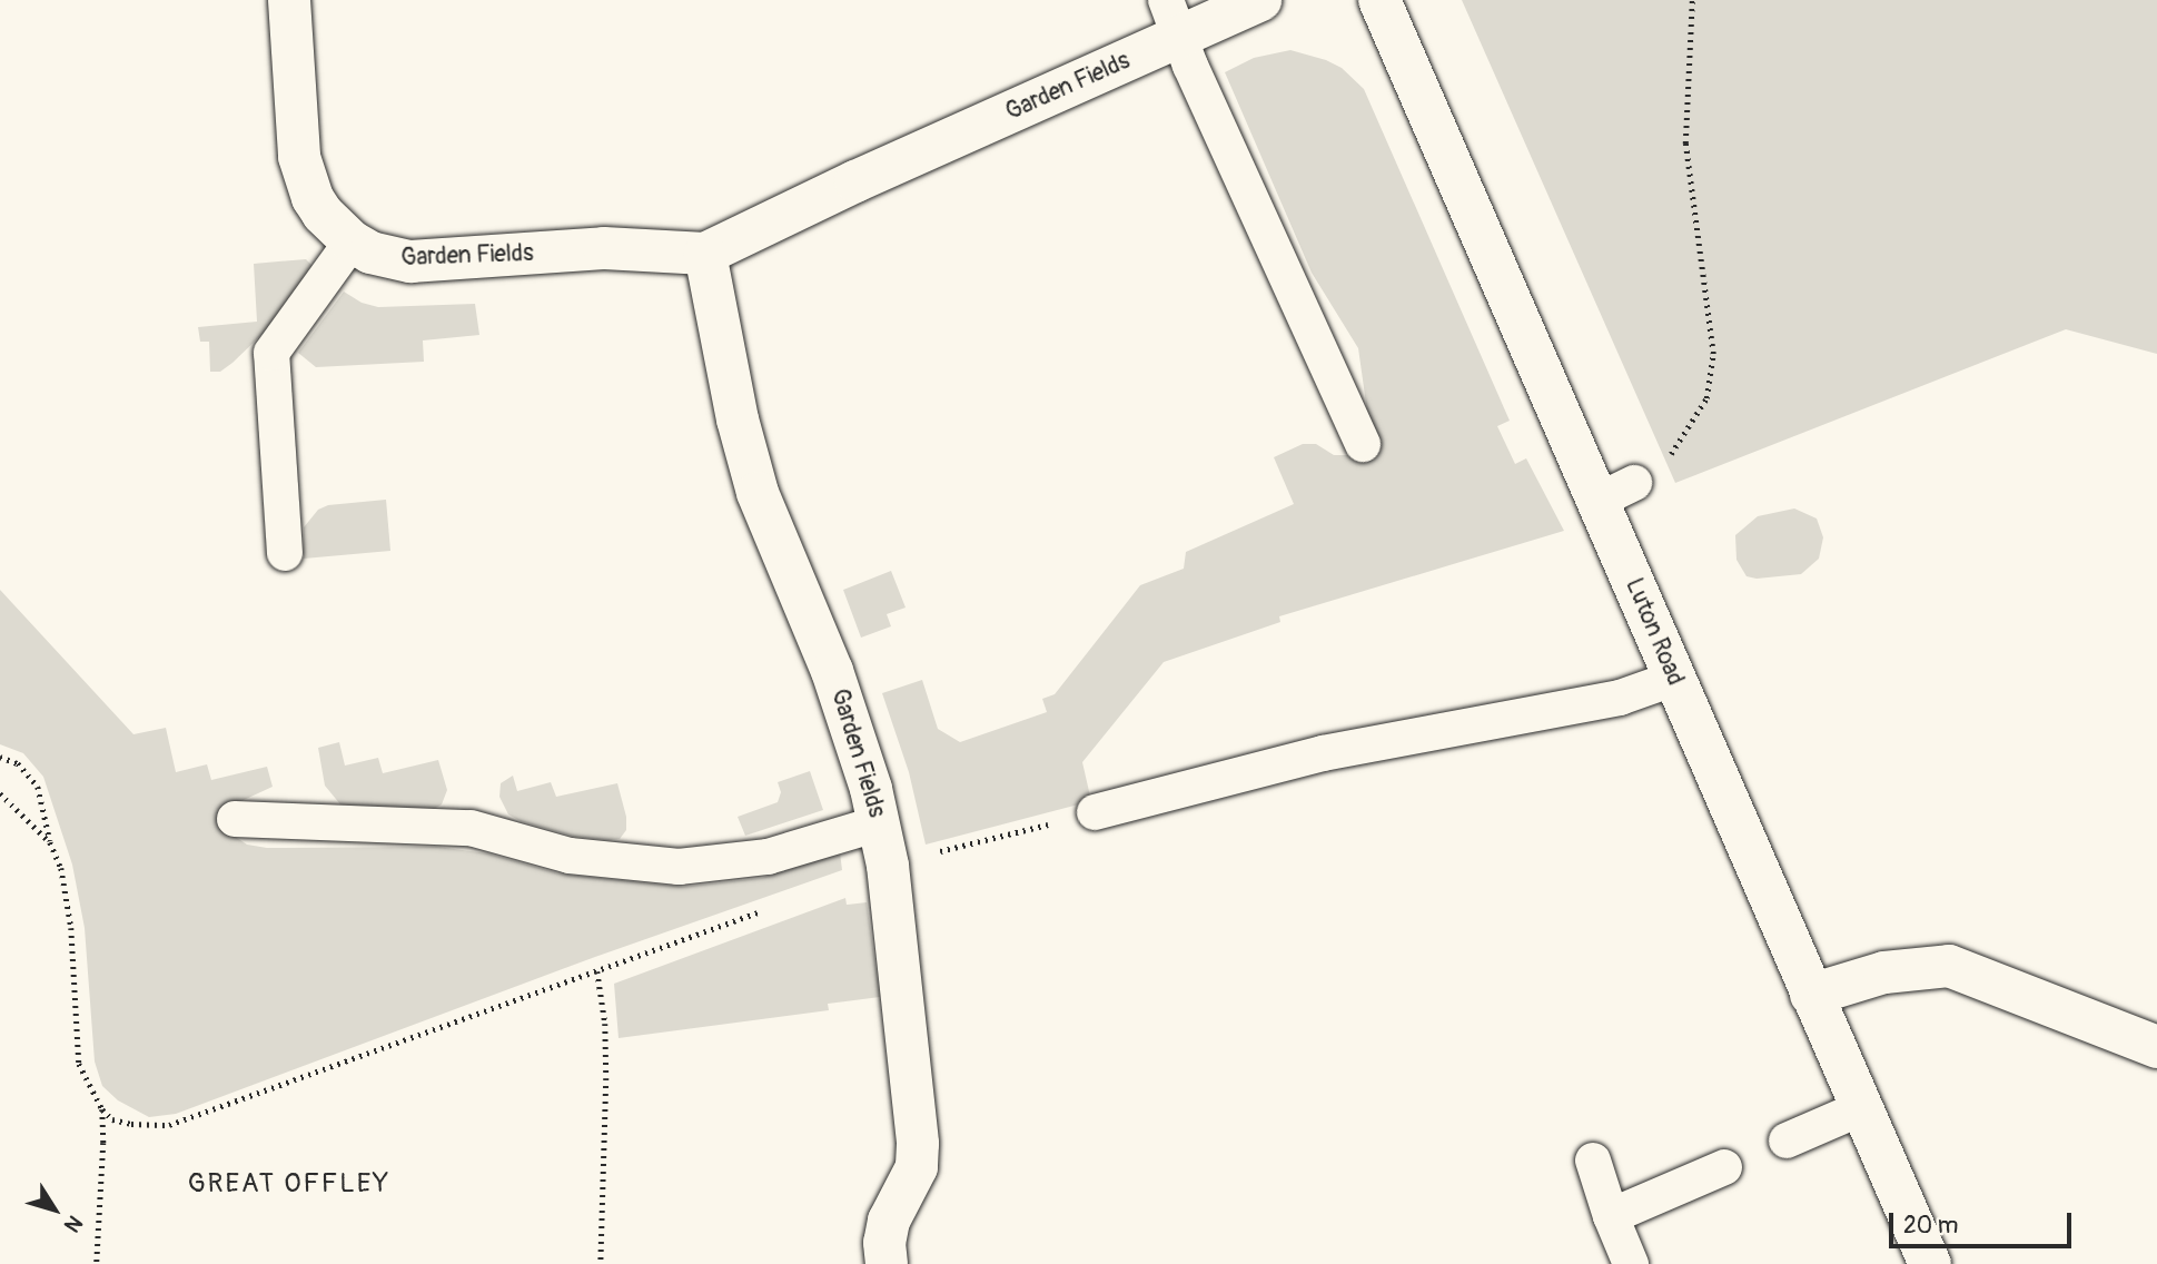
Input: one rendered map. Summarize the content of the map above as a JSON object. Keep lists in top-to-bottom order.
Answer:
{
  "streets": {
    "street": ["Garden Fields", "Luton Road"]
  },
  "districts": ["GREAT OFFLEY"],
  "scale_bar": "20 m",
  "north": "bottom right"
}
